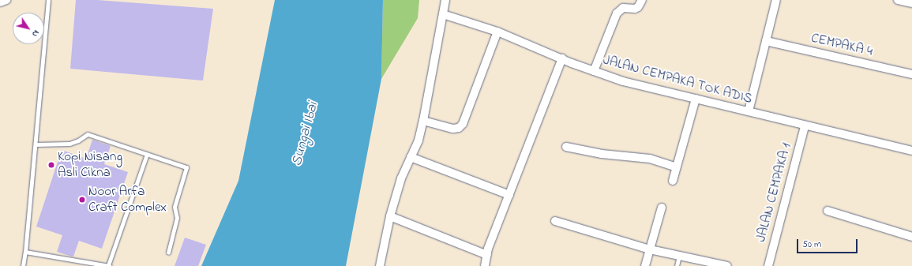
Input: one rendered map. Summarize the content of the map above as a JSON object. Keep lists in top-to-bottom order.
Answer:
{
  "streets": {
    "street": ["CEMPAKA 4", "JALAN CEMPAKA TOK ADIS", "JALAN CEMPAKA 1"]
  },
  "crossings": [
    ["JALAN CEMPAKA TOK ADIS", "JALAN CEMPAKA 1"]
  ],
  "water": ["Sungai Ibai"],
  "places": ["Kopi Nisang Asli Cikna", "Noor Arfa Craft Complex"],
  "scale_bar": "50 m",
  "north": "bottom right"
}
